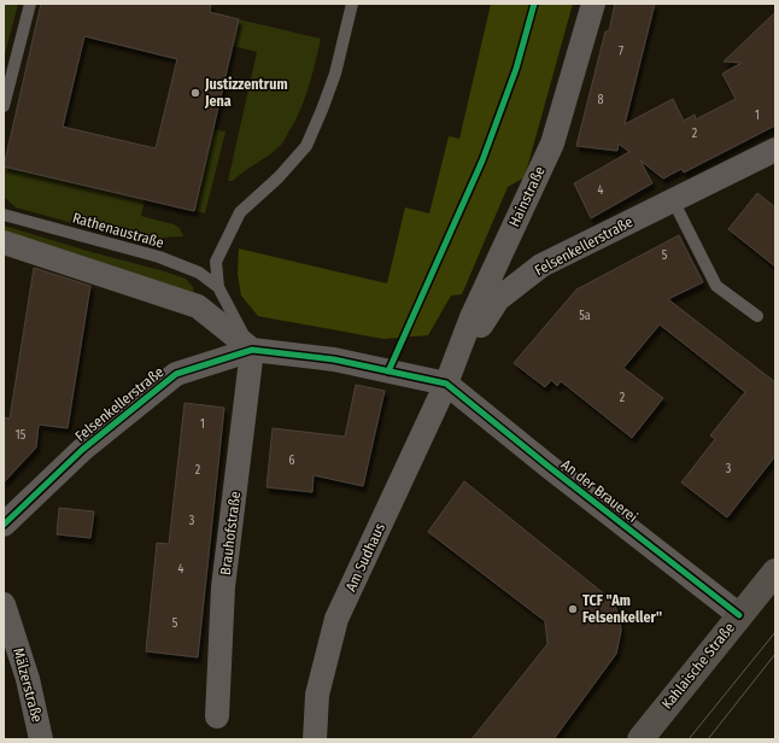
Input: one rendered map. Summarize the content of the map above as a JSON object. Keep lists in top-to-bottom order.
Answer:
{
  "streets": {
    "main road": ["Kahlaische Straße"],
    "street": [
      "Hainstraße",
      "Felsenkellerstraße",
      "An der Brauerei",
      "Brauhofstraße",
      "Am Sudhaus",
      "Mälzerstraße"
    ],
    "lane": ["Rathenaustraße"]
  },
  "crossings": [
    ["Hainstraße", "Felsenkellerstraße"],
    ["Hainstraße", "An der Brauerei"],
    ["Hainstraße", "Am Sudhaus"],
    ["Rathenaustraße", "Felsenkellerstraße"],
    ["Rathenaustraße", "Brauhofstraße"],
    ["Felsenkellerstraße", "An der Brauerei"],
    ["Felsenkellerstraße", "Brauhofstraße"],
    ["Felsenkellerstraße", "Am Sudhaus"],
    ["An der Brauerei", "Am Sudhaus"],
    ["An der Brauerei", "Kahlaische Straße"]
  ],
  "places": ["Justizzentrum Jena", "TCF \"Am Felsenkeller\""],
  "house_numbers": [
    "7",
    "8",
    "1",
    "2",
    "4",
    "5",
    "5a",
    "2",
    "1",
    "15",
    "6",
    "3",
    "2",
    "3",
    "4",
    "5"
  ]
}
